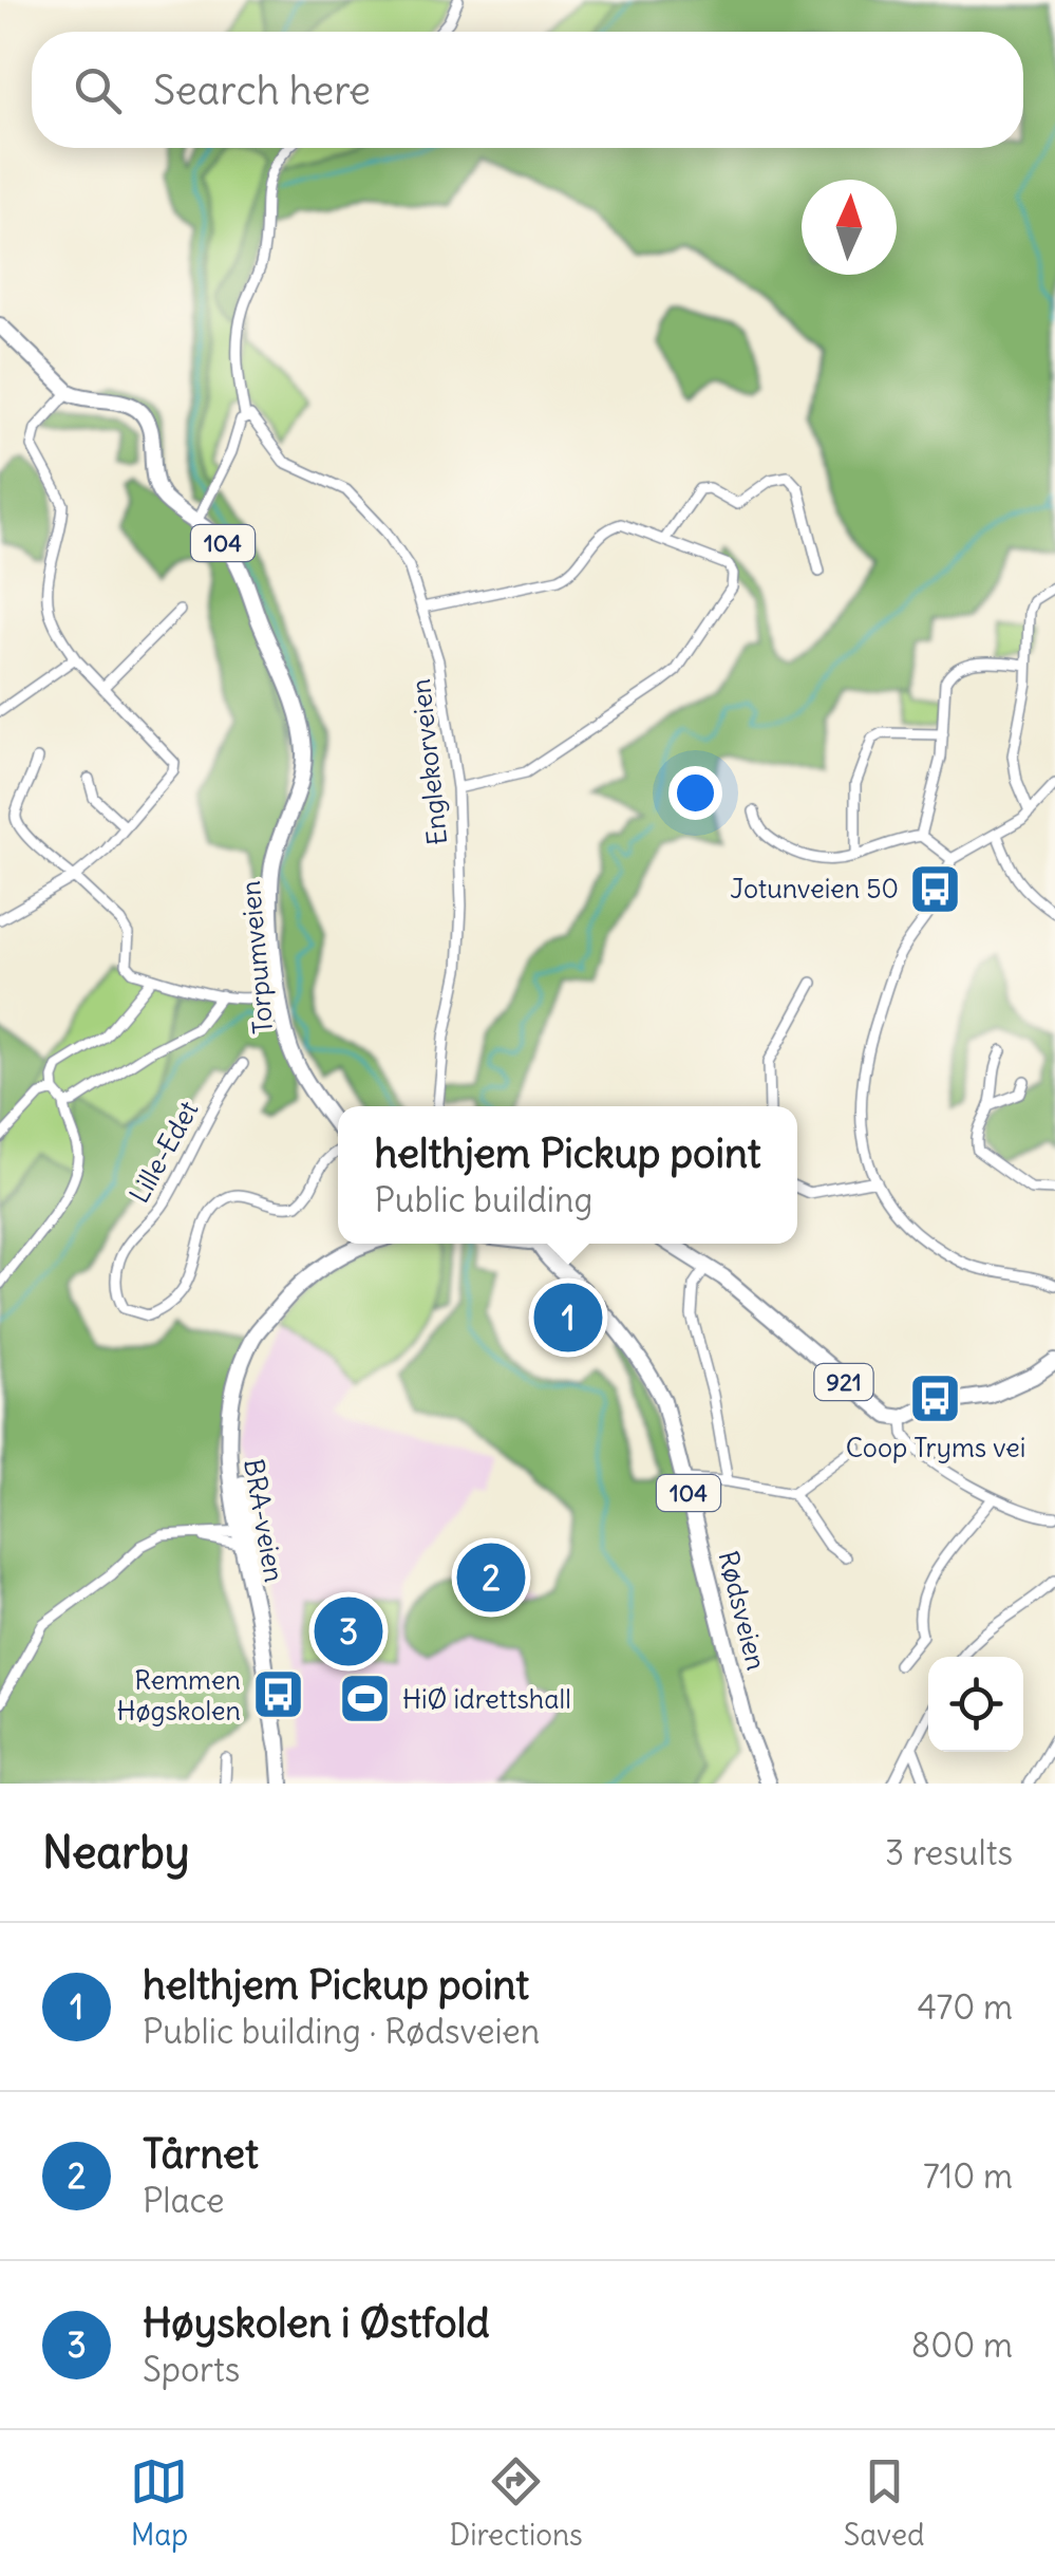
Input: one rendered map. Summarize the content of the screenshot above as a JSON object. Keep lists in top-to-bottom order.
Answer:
{
  "streets": {
    "main road": [
      "104",
      "Torpumveien",
      "921",
      "BRA-veien",
      "Rødsveien"
    ],
    "street": ["Englekorveien", "Lille-Edet"]
  },
  "places": {
    "bus stop": ["Jotunveien 50", "Coop Tryms vei", "Remmen Høgskolen"],
    "sports": ["HiØ idrettshall"]
  },
  "north": "top",
  "page": {
    "search": "Search here",
    "popup": ["helthjem Pickup point", "Public building"],
    "pins": ["1", "2", "3"],
    "heading": ["Nearby", "3 results"],
    "list": [
      {
        "mark": "1",
        "name": "helthjem Pickup point",
        "note": "Public building · Rødsveien",
        "value": "470 m"
      },
      {
        "mark": "2",
        "name": "Tårnet",
        "note": "Place",
        "value": "710 m"
      },
      {
        "mark": "3",
        "name": "Høyskolen i Østfold",
        "note": "Sports",
        "value": "800 m"
      }
    ],
    "nav": ["Map", "Directions", "Saved"]
  }
}
